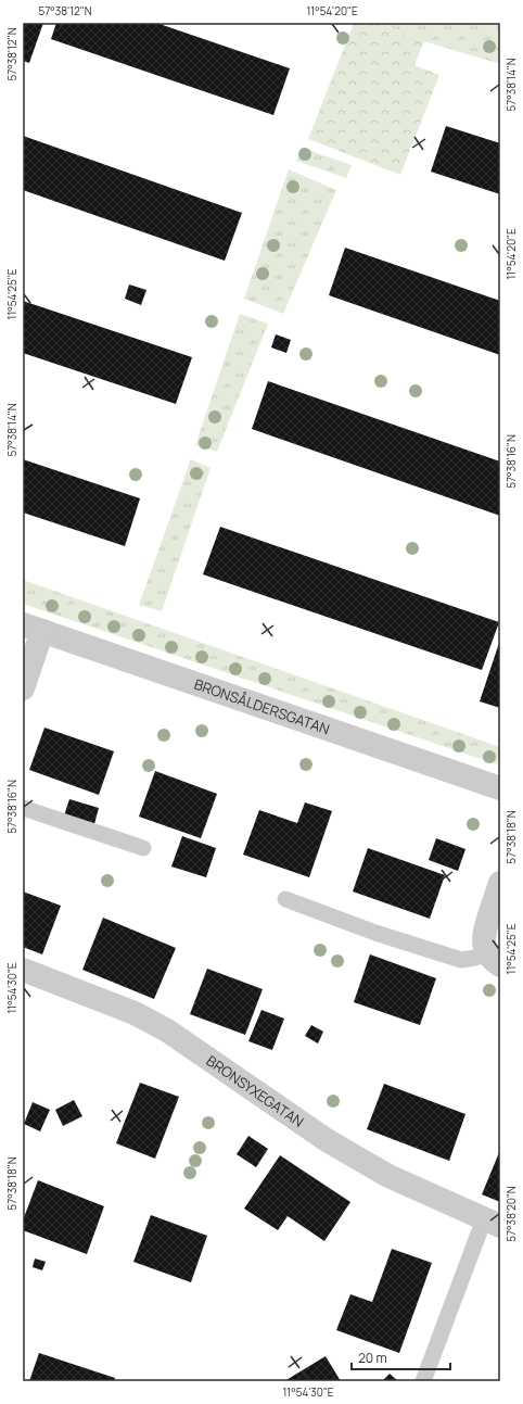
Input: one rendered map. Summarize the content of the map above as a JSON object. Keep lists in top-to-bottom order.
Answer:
{
  "streets": {
    "street": ["BRONSÅLDERSGATAN", "BRONSYXEGATAN"]
  },
  "scale_bar": "20 m",
  "coordinates": [
    "57°38'12\"N",
    "11°54'20\"E",
    "57°38'14\"N",
    "11°54'25\"E",
    "57°38'16\"N",
    "57°38'18\"N",
    "11°54'30\"E",
    "57°38'20\"N"
  ]
}
